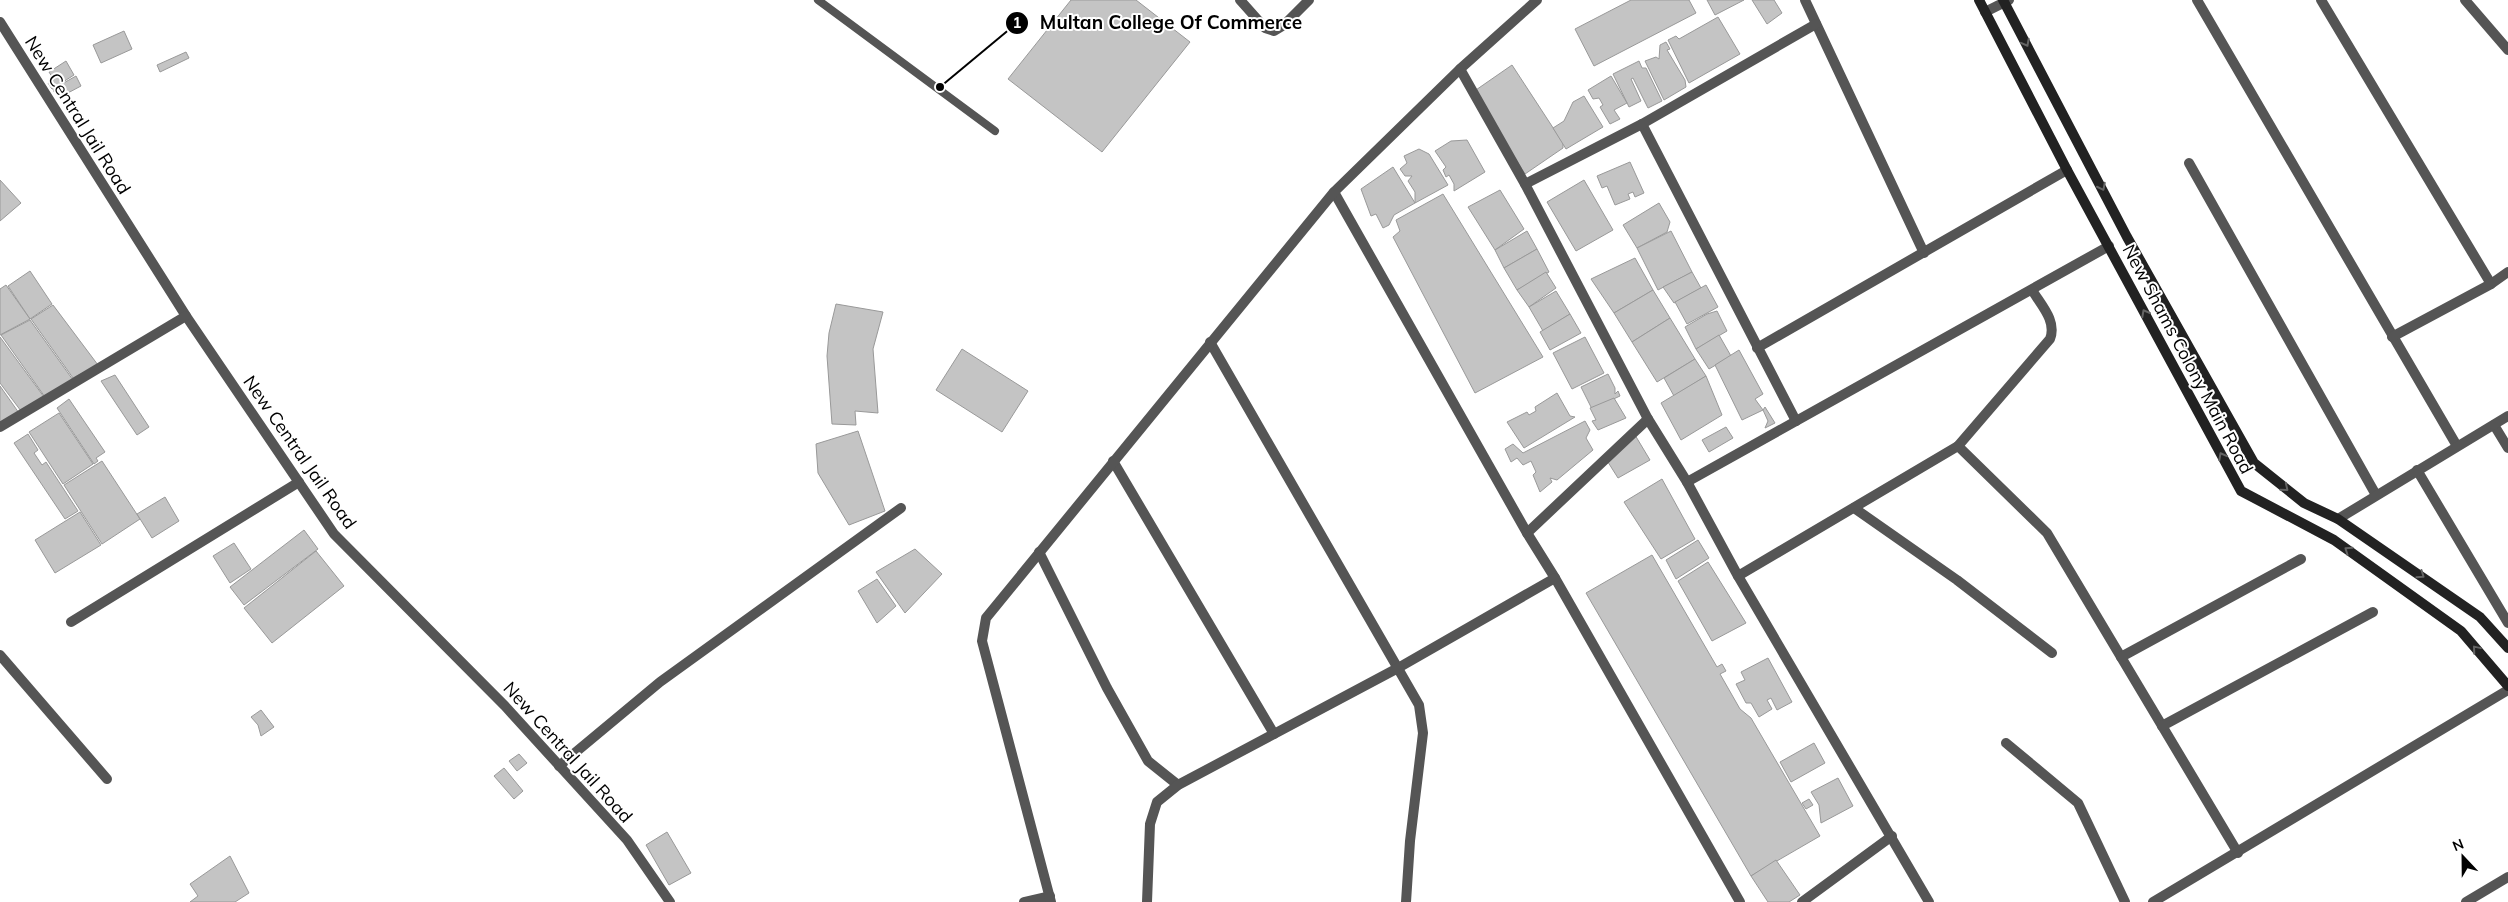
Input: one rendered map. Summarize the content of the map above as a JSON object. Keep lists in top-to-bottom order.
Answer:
{
  "streets": {
    "main road": ["New Shams Colony Main Road"],
    "street": ["New Central Jail Road"]
  },
  "places": ["Multan College Of Commerce"],
  "north": "top"
}
